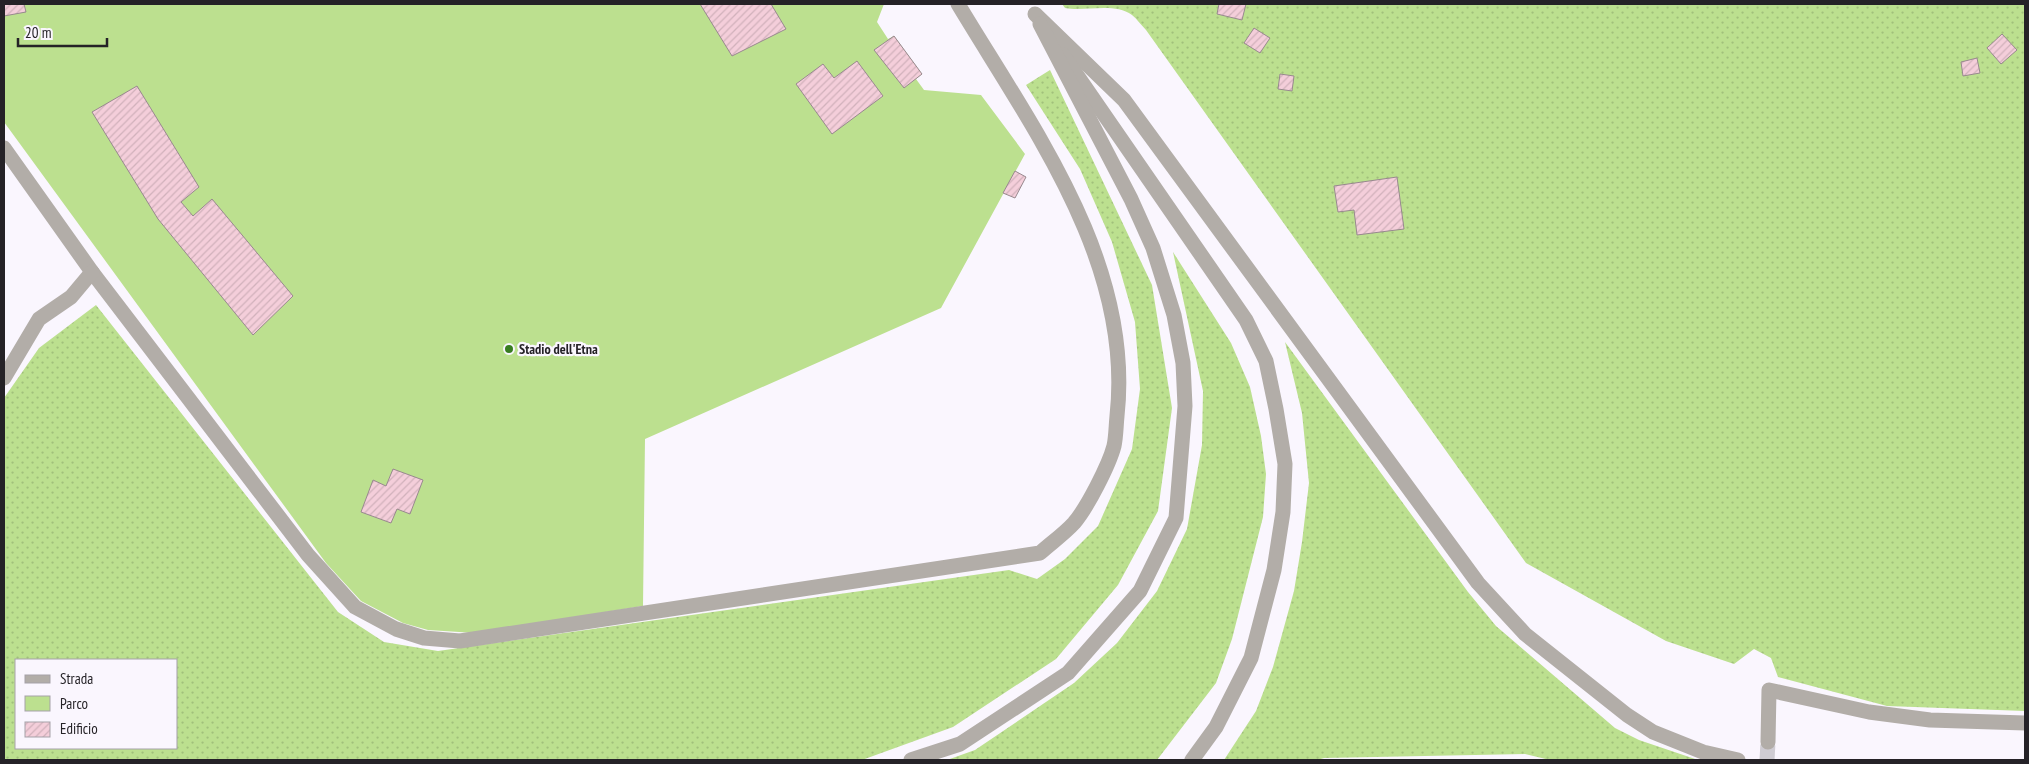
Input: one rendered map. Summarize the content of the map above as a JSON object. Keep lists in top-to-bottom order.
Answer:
{
  "places": ["Stadio dell'Etna"],
  "legend": ["Strada", "Parco", "Edificio"],
  "scale_bar": "20 m"
}
